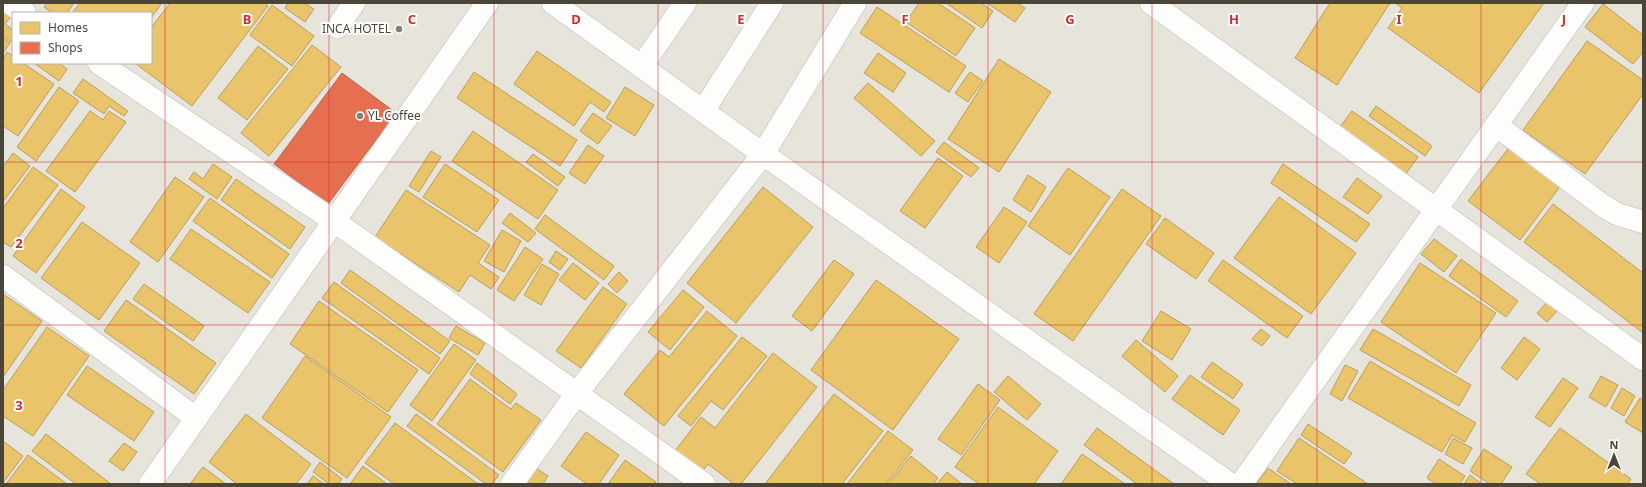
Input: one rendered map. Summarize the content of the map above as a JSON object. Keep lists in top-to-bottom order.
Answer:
{
  "places": ["INCA HOTEL", "YL Coffee"],
  "legend": ["Homes", "Shops"],
  "north": "top",
  "grid": {
    "columns": [
      "B",
      "C",
      "D",
      "E",
      "F",
      "G",
      "H",
      "I",
      "J"
    ],
    "rows": ["1", "2", "3"]
  }
}
